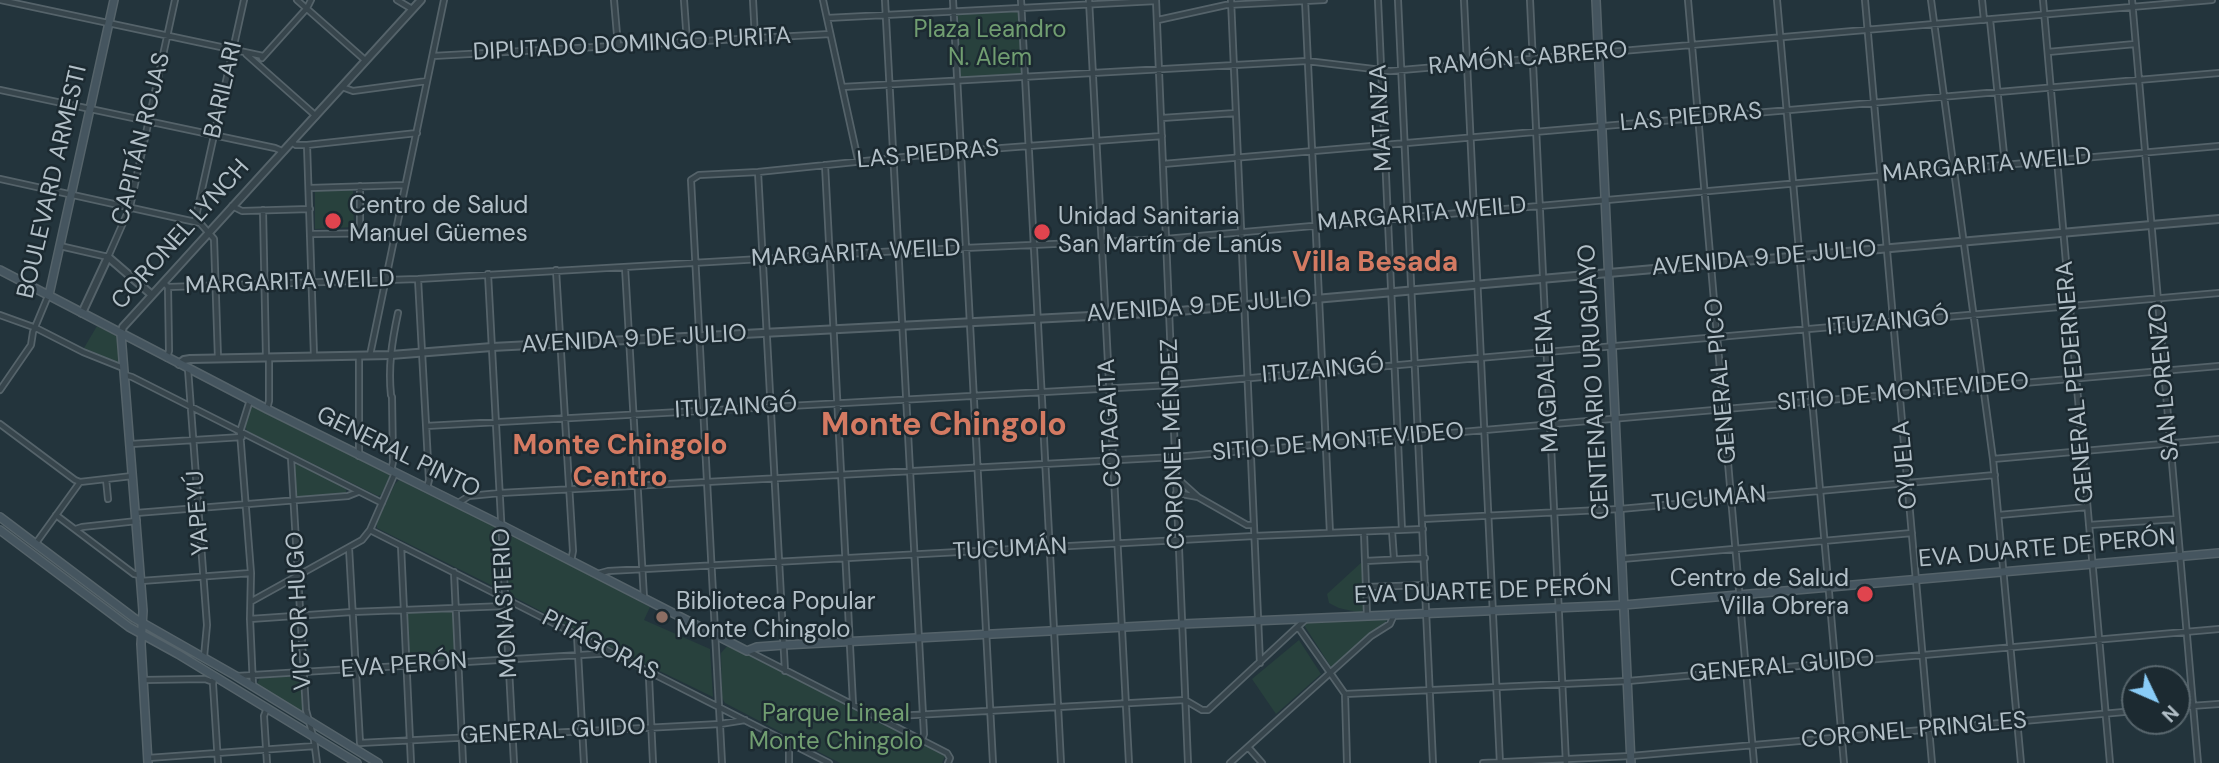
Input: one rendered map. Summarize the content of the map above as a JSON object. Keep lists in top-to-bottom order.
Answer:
{
  "streets": {
    "main road": [
      "BOULEVARD ARMESTI",
      "CORONEL LYNCH",
      "CENTENARIO URUGUAYO",
      "GENERAL PINTO",
      "EVA DUARTE DE PERÓN"
    ],
    "street": [
      "DIPUTADO DOMINGO PURITA",
      "RAMÓN CABRERO",
      "BARILARI",
      "MATANZA",
      "LAS PIEDRAS",
      "CAPITÁN ROJAS",
      "MARGARITA WEILD",
      "AVENIDA 9 DE JULIO",
      "ITUZAINGÓ",
      "MAGDALENA",
      "GENERAL PICO",
      "GENERAL PEDERNERA",
      "SAN LORENZO",
      "SITIO DE MONTEVIDEO",
      "COTAGAITA",
      "CORONEL MÉNDEZ",
      "OYUELA",
      "TUCUMÁN",
      "YAPEYÚ",
      "MONASTERIO",
      "VICTOR HUGO",
      "PITÁGORAS",
      "EVA PERÓN",
      "GENERAL GUIDO",
      "CORONEL PRINGLES"
    ]
  },
  "crossings": [
    ["RAMÓN CABRERO", "MATANZA"],
    ["RAMÓN CABRERO", "MAGDALENA"],
    ["RAMÓN CABRERO", "GENERAL PICO"],
    ["RAMÓN CABRERO", "CENTENARIO URUGUAYO"],
    ["RAMÓN CABRERO", "GENERAL PEDERNERA"],
    ["RAMÓN CABRERO", "SAN LORENZO"],
    ["RAMÓN CABRERO", "COTAGAITA"],
    ["RAMÓN CABRERO", "CORONEL MÉNDEZ"],
    ["RAMÓN CABRERO", "OYUELA"],
    ["MATANZA", "LAS PIEDRAS"],
    ["MATANZA", "MARGARITA WEILD"],
    ["MATANZA", "AVENIDA 9 DE JULIO"],
    ["MATANZA", "ITUZAINGÓ"],
    ["MATANZA", "SITIO DE MONTEVIDEO"],
    ["MATANZA", "TUCUMÁN"],
    ["LAS PIEDRAS", "MARGARITA WEILD"],
    ["LAS PIEDRAS", "MAGDALENA"],
    ["LAS PIEDRAS", "GENERAL PICO"],
    ["LAS PIEDRAS", "CENTENARIO URUGUAYO"],
    ["LAS PIEDRAS", "GENERAL PEDERNERA"],
    ["LAS PIEDRAS", "SAN LORENZO"],
    ["LAS PIEDRAS", "COTAGAITA"],
    ["LAS PIEDRAS", "CORONEL MÉNDEZ"],
    ["LAS PIEDRAS", "OYUELA"],
    ["CAPITÁN ROJAS", "GENERAL PINTO"],
    ["MARGARITA WEILD", "CORONEL LYNCH"],
    ["MARGARITA WEILD", "MAGDALENA"],
    ["MARGARITA WEILD", "GENERAL PICO"],
    ["MARGARITA WEILD", "CENTENARIO URUGUAYO"],
    ["MARGARITA WEILD", "GENERAL PEDERNERA"],
    ["MARGARITA WEILD", "SAN LORENZO"],
    ["MARGARITA WEILD", "COTAGAITA"],
    ["MARGARITA WEILD", "CORONEL MÉNDEZ"],
    ["MARGARITA WEILD", "OYUELA"],
    ["MARGARITA WEILD", "MONASTERIO"],
    ["BOULEVARD ARMESTI", "GENERAL PINTO"],
    ["CORONEL LYNCH", "GENERAL PINTO"],
    ["AVENIDA 9 DE JULIO", "MAGDALENA"],
    ["AVENIDA 9 DE JULIO", "GENERAL PICO"],
    ["AVENIDA 9 DE JULIO", "CENTENARIO URUGUAYO"],
    ["AVENIDA 9 DE JULIO", "GENERAL PEDERNERA"],
    ["AVENIDA 9 DE JULIO", "SAN LORENZO"],
    ["AVENIDA 9 DE JULIO", "COTAGAITA"],
    ["AVENIDA 9 DE JULIO", "CORONEL MÉNDEZ"],
    ["AVENIDA 9 DE JULIO", "GENERAL PINTO"],
    ["AVENIDA 9 DE JULIO", "OYUELA"],
    ["AVENIDA 9 DE JULIO", "MONASTERIO"],
    ["ITUZAINGÓ", "MAGDALENA"],
    ["ITUZAINGÓ", "GENERAL PICO"],
    ["ITUZAINGÓ", "CENTENARIO URUGUAYO"],
    ["ITUZAINGÓ", "GENERAL PEDERNERA"],
    ["ITUZAINGÓ", "SAN LORENZO"],
    ["ITUZAINGÓ", "COTAGAITA"],
    ["ITUZAINGÓ", "CORONEL MÉNDEZ"],
    ["ITUZAINGÓ", "OYUELA"],
    ["ITUZAINGÓ", "MONASTERIO"],
    ["MAGDALENA", "SITIO DE MONTEVIDEO"],
    ["MAGDALENA", "TUCUMÁN"],
    ["MAGDALENA", "EVA DUARTE DE PERÓN"],
    ["MAGDALENA", "GENERAL GUIDO"],
    ["MAGDALENA", "CORONEL PRINGLES"],
    ["GENERAL PICO", "SITIO DE MONTEVIDEO"],
    ["GENERAL PICO", "TUCUMÁN"],
    ["GENERAL PICO", "EVA DUARTE DE PERÓN"],
    ["GENERAL PICO", "GENERAL GUIDO"],
    ["GENERAL PICO", "CORONEL PRINGLES"],
    ["CENTENARIO URUGUAYO", "SITIO DE MONTEVIDEO"],
    ["CENTENARIO URUGUAYO", "TUCUMÁN"],
    ["CENTENARIO URUGUAYO", "EVA DUARTE DE PERÓN"],
    ["CENTENARIO URUGUAYO", "GENERAL GUIDO"],
    ["CENTENARIO URUGUAYO", "CORONEL PRINGLES"],
    ["GENERAL PEDERNERA", "SITIO DE MONTEVIDEO"],
    ["GENERAL PEDERNERA", "EVA DUARTE DE PERÓN"],
    ["GENERAL PEDERNERA", "GENERAL GUIDO"],
    ["GENERAL PEDERNERA", "CORONEL PRINGLES"],
    ["SAN LORENZO", "SITIO DE MONTEVIDEO"],
    ["SAN LORENZO", "EVA DUARTE DE PERÓN"],
    ["SAN LORENZO", "GENERAL GUIDO"],
    ["SITIO DE MONTEVIDEO", "COTAGAITA"],
    ["SITIO DE MONTEVIDEO", "CORONEL MÉNDEZ"],
    ["SITIO DE MONTEVIDEO", "GENERAL PINTO"],
    ["SITIO DE MONTEVIDEO", "OYUELA"],
    ["SITIO DE MONTEVIDEO", "MONASTERIO"],
    ["COTAGAITA", "TUCUMÁN"],
    ["COTAGAITA", "EVA DUARTE DE PERÓN"],
    ["CORONEL MÉNDEZ", "TUCUMÁN"],
    ["CORONEL MÉNDEZ", "EVA DUARTE DE PERÓN"],
    ["GENERAL PINTO", "TUCUMÁN"],
    ["GENERAL PINTO", "YAPEYÚ"],
    ["GENERAL PINTO", "EVA DUARTE DE PERÓN"],
    ["GENERAL PINTO", "MONASTERIO"],
    ["OYUELA", "TUCUMÁN"],
    ["OYUELA", "EVA DUARTE DE PERÓN"],
    ["OYUELA", "GENERAL GUIDO"],
    ["OYUELA", "CORONEL PRINGLES"],
    ["MONASTERIO", "PITÁGORAS"],
    ["MONASTERIO", "EVA PERÓN"],
    ["MONASTERIO", "GENERAL GUIDO"],
    ["VICTOR HUGO", "EVA PERÓN"],
    ["PITÁGORAS", "EVA PERÓN"],
    ["PITÁGORAS", "GENERAL GUIDO"]
  ],
  "districts": ["Villa Besada", "Monte Chingolo", "Monte Chingolo Centro"],
  "parks": ["Plaza Leandro N. Alem", "Parque Lineal Monte Chingolo"],
  "places": [
    "Centro de Salud Manuel Güemes",
    "Unidad Sanitaria San Martín de Lanús",
    "Centro de Salud Villa Obrera",
    "Biblioteca Popular Monte Chingolo"
  ],
  "north": "bottom right"
}
